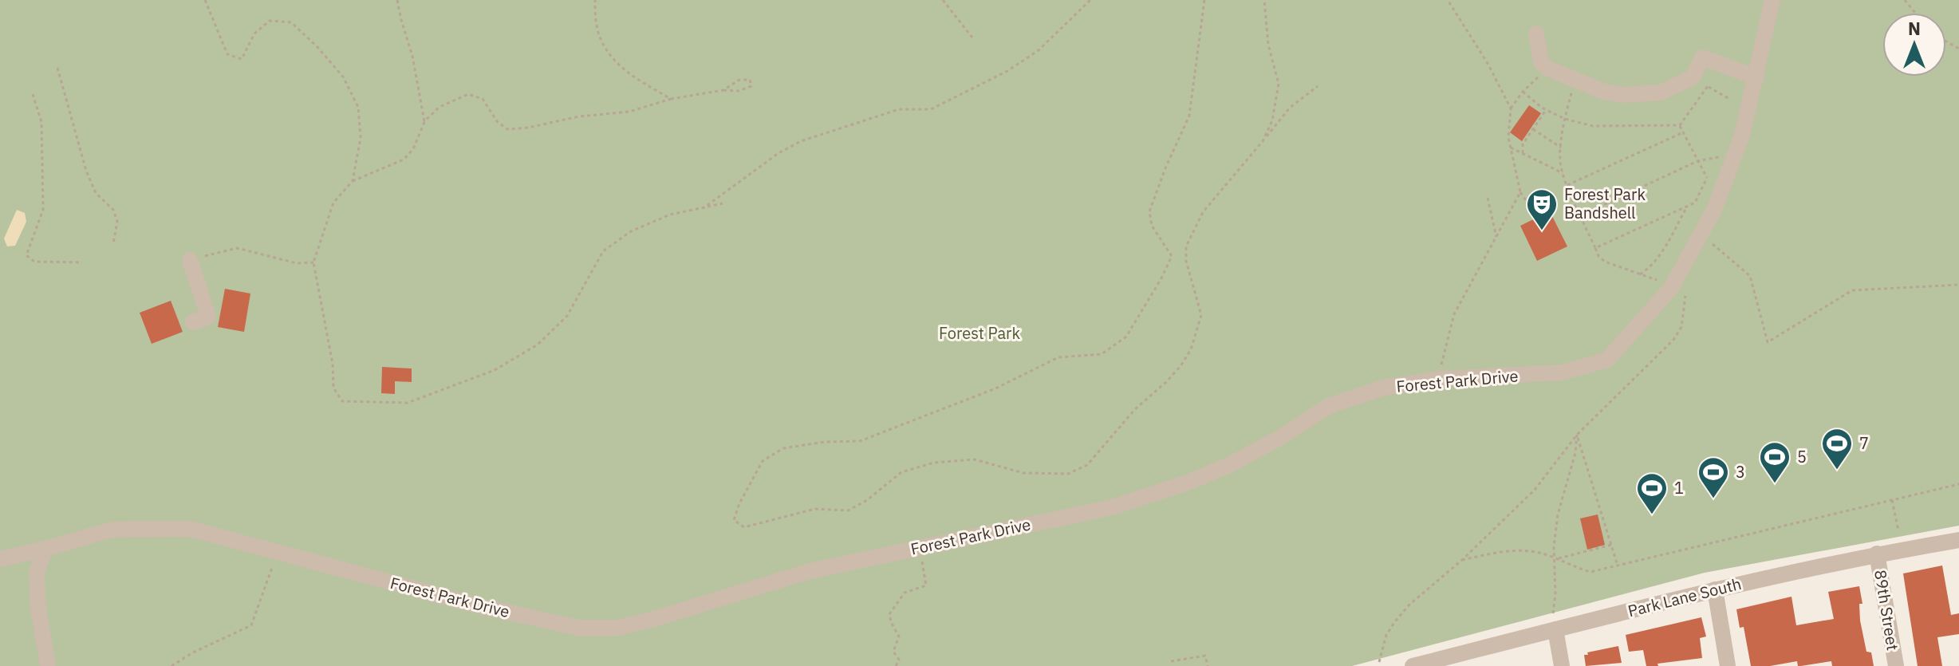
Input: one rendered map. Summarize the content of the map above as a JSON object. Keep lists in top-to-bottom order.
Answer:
{
  "streets": {
    "street": ["Forest Park Drive", "Park Lane South", "89th Street"]
  },
  "crossings": [
    ["Park Lane South", "89th Street"]
  ],
  "parks": ["Forest Park"],
  "places": {
    "theatre": ["Forest Park Bandshell"],
    "sports": [
      "7",
      "5",
      "3",
      "1"
    ]
  },
  "north": "top"
}
